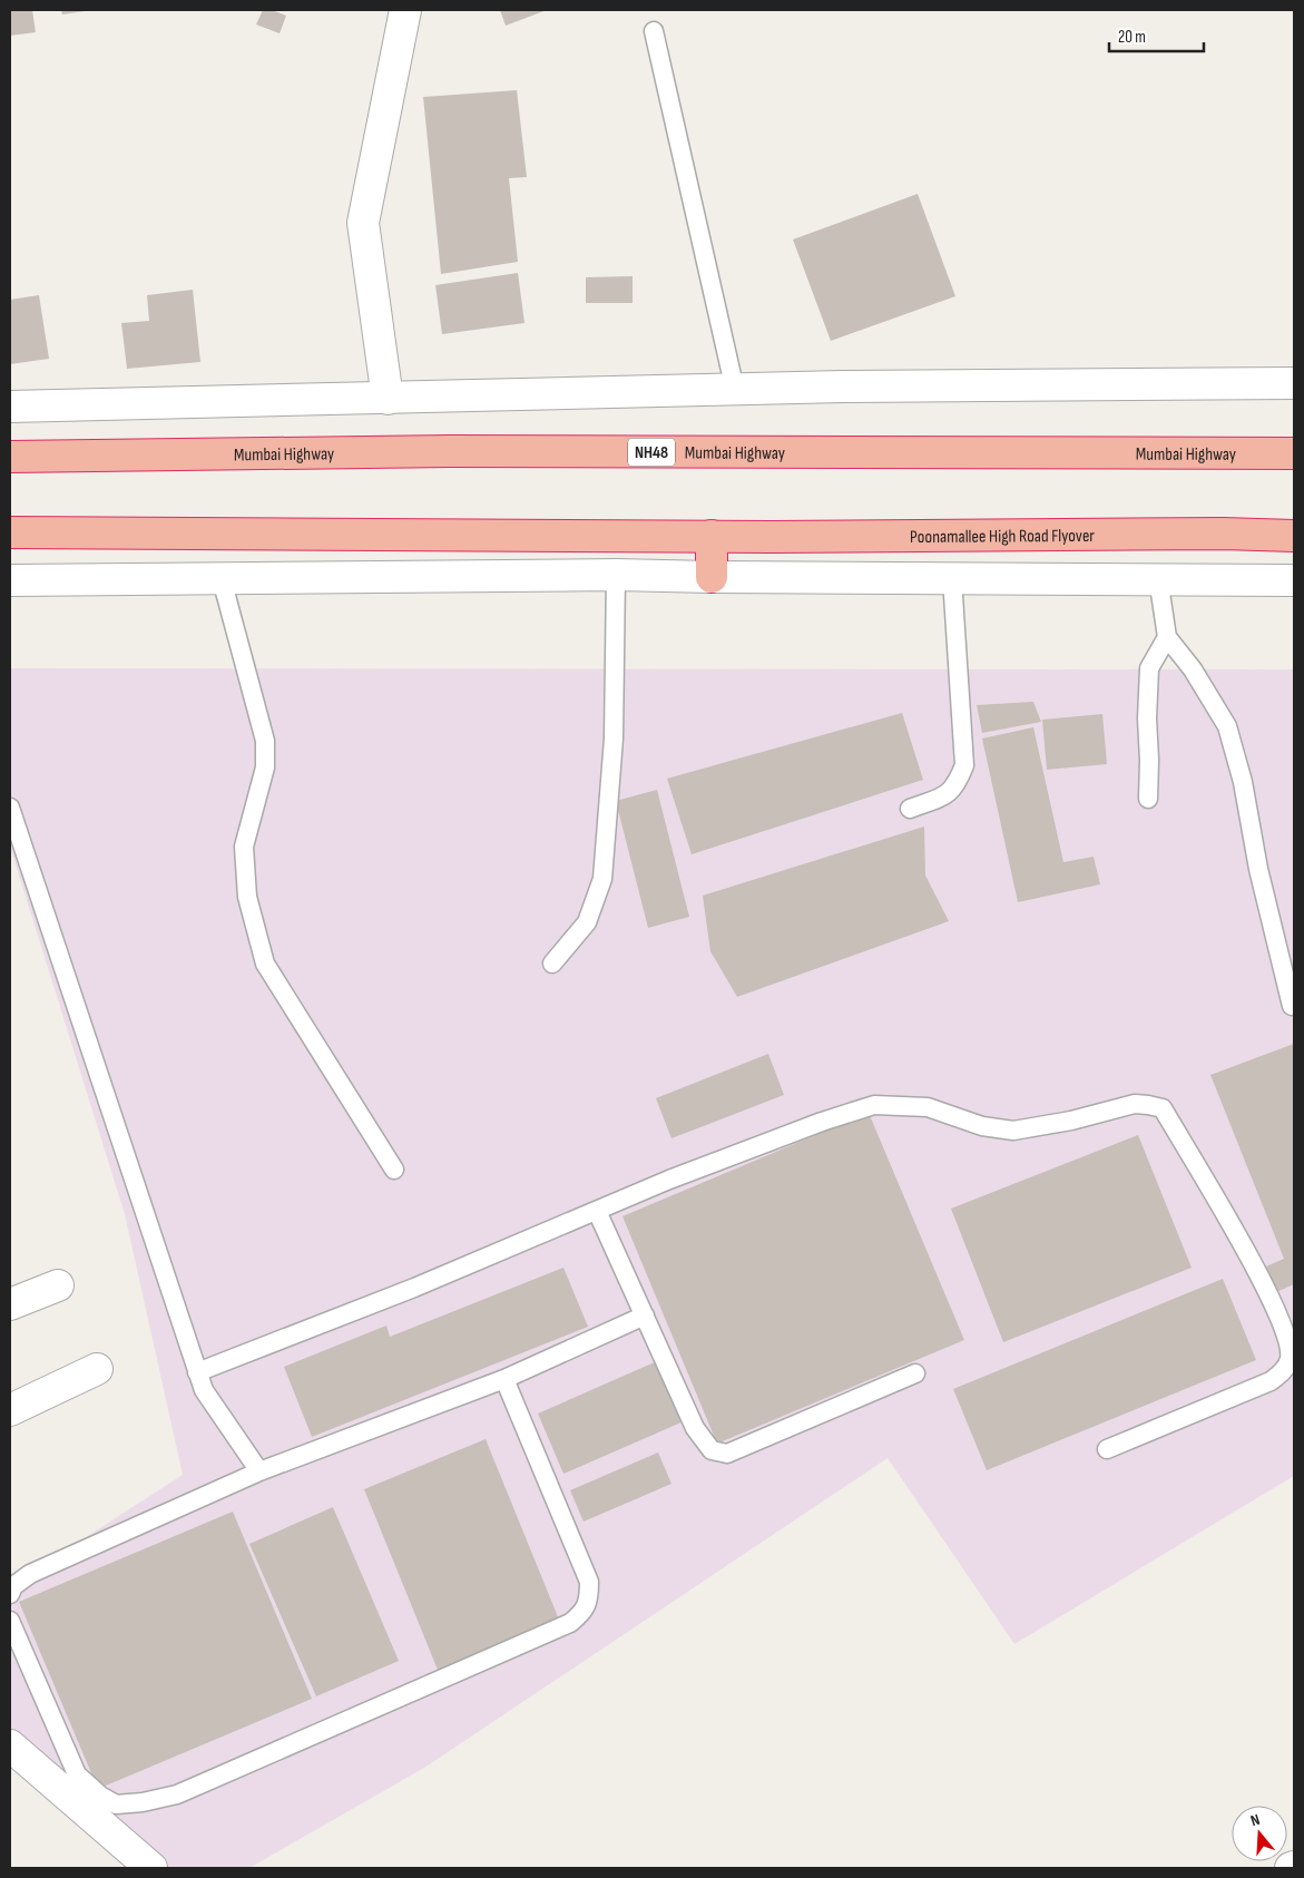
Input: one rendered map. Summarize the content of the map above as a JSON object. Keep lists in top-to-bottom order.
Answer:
{
  "streets": {
    "highway": ["NH48", "Mumbai Highway", "Poonamallee High Road Flyover"]
  },
  "scale_bar": "20 m",
  "north": "top"
}
